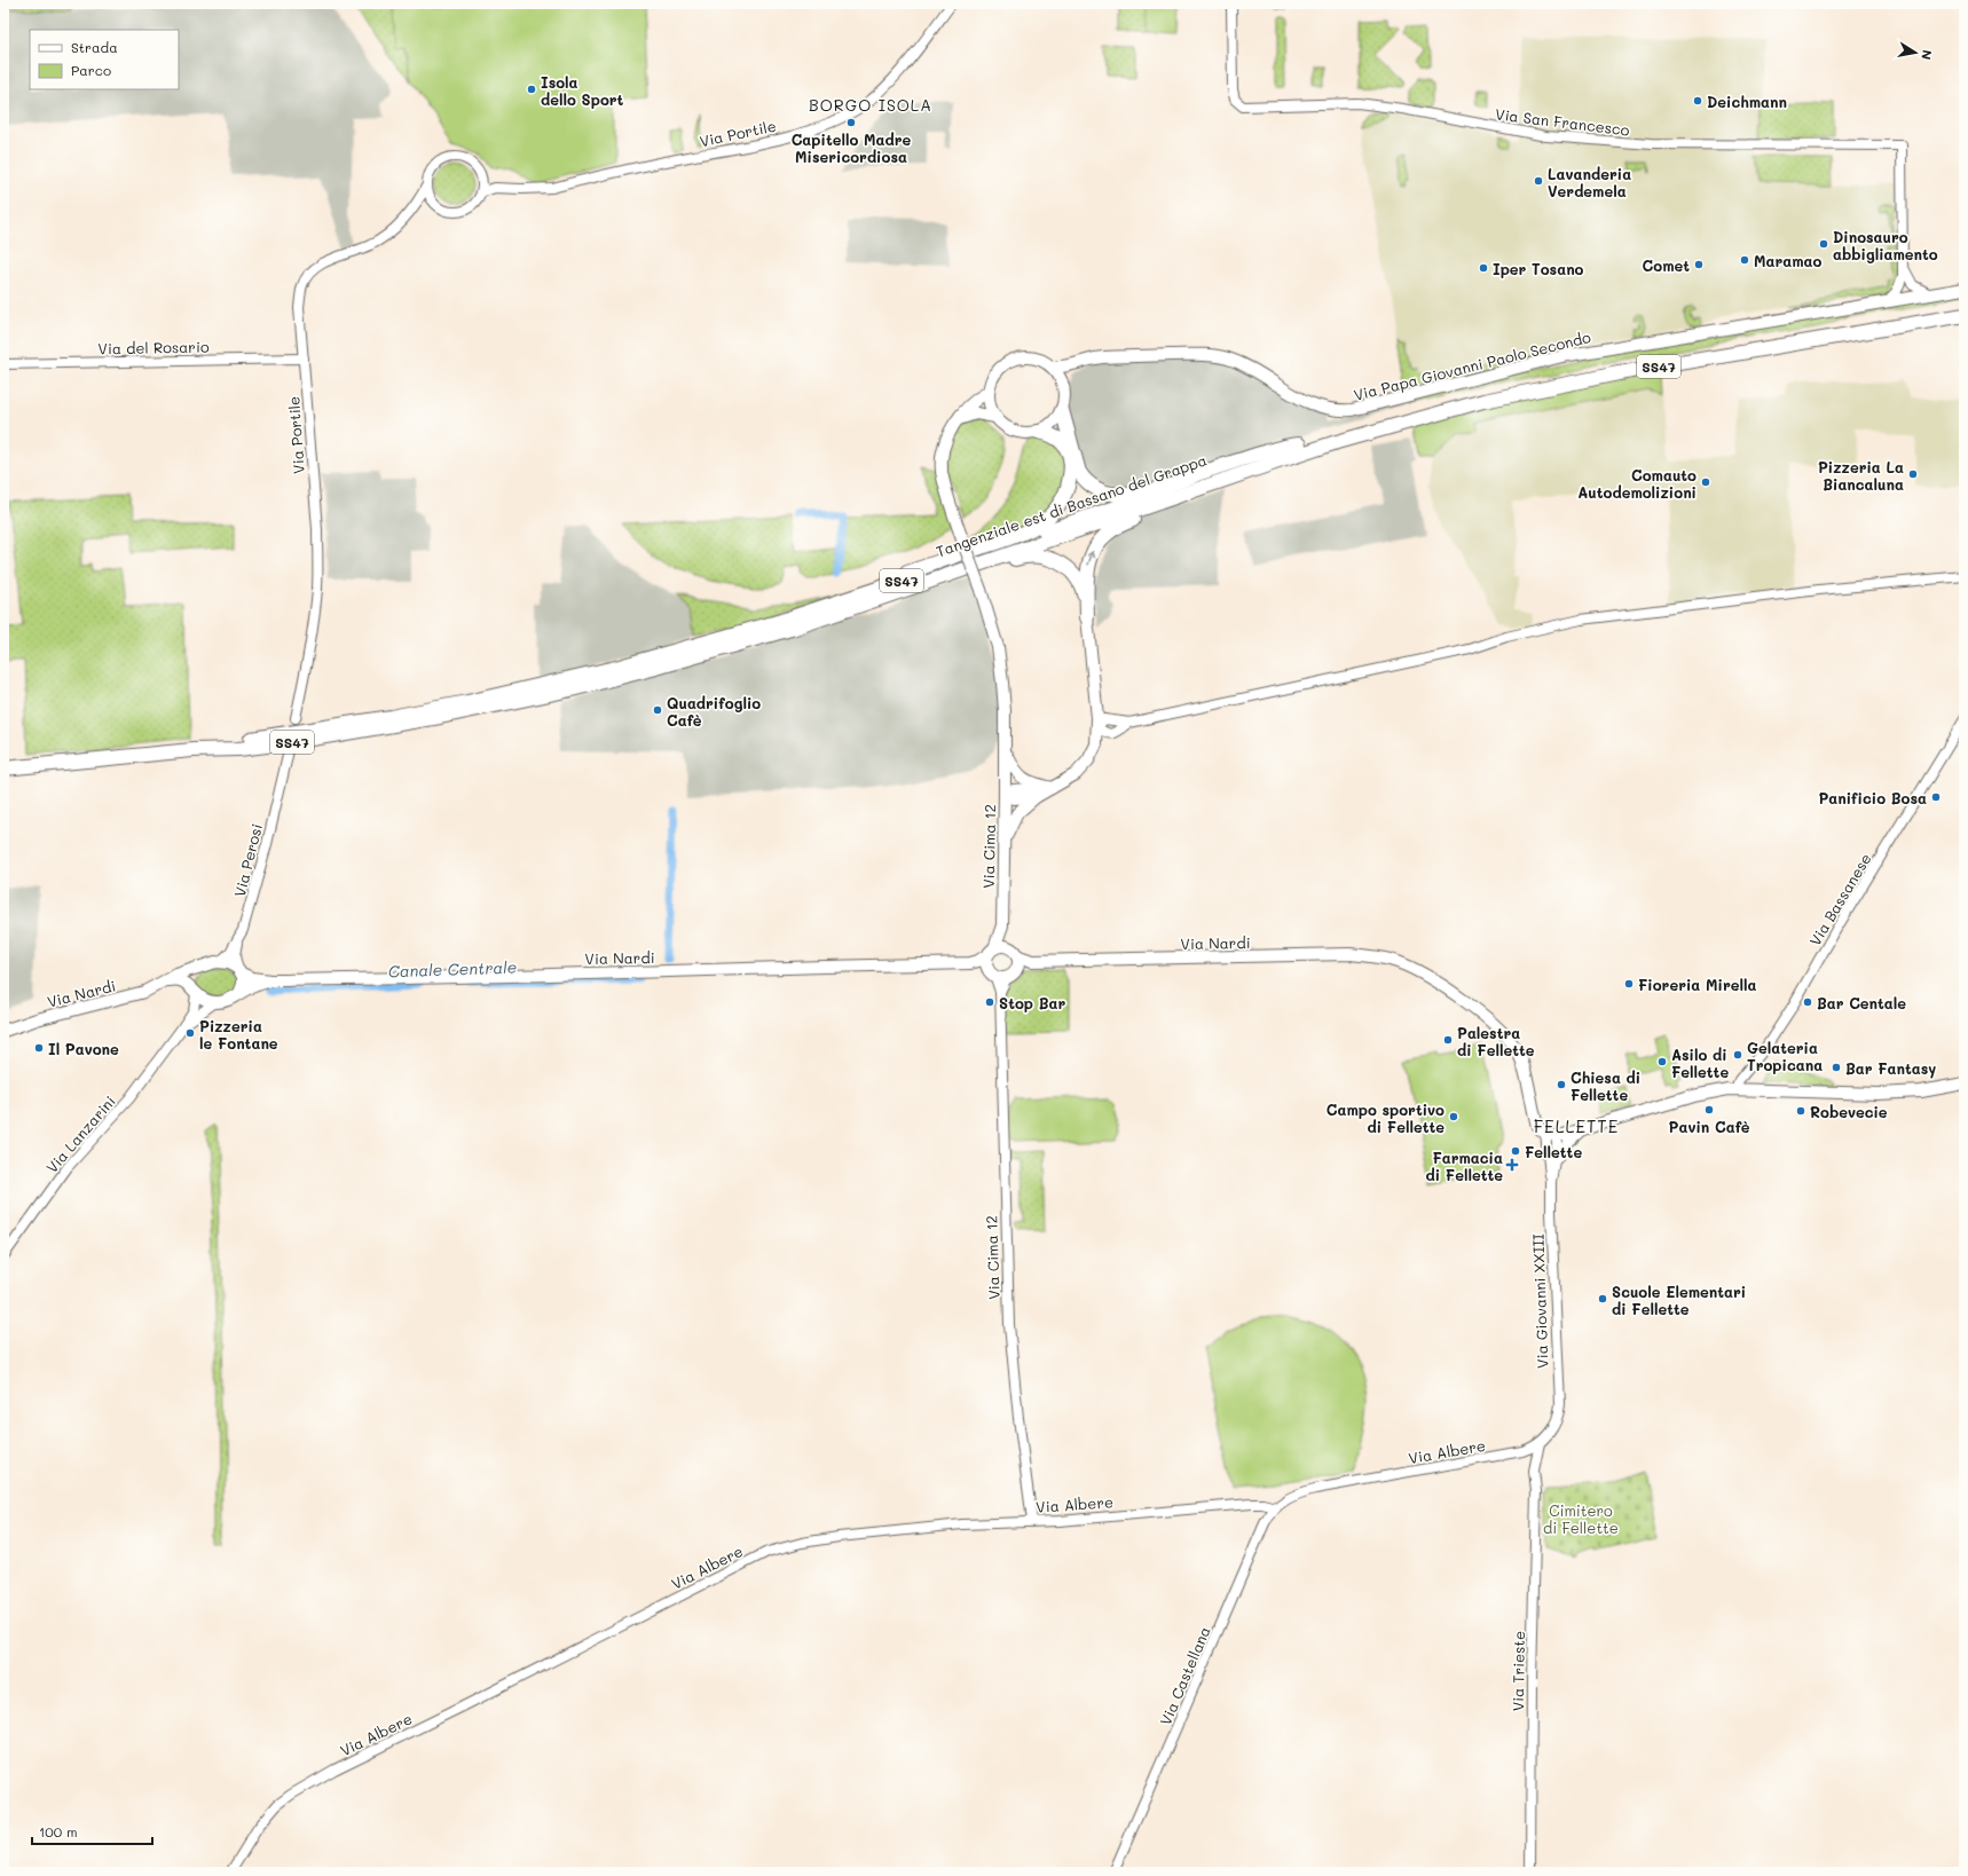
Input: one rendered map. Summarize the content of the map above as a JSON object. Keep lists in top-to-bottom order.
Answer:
{
  "streets": {
    "highway": ["SS47", "Tangenziale est di Bassano del Grappa"],
    "main road": [
      "Via Papa Giovanni Paolo Secondo",
      "Via Cima 12",
      "Via Nardi",
      "Via Giovanni XXIII"
    ],
    "street": [
      "Via San Francesco",
      "Via Portile",
      "Via del Rosario",
      "Via Perosi",
      "Via Bassanese",
      "Via Lanzarini",
      "Via Albere",
      "Via Trieste",
      "Via Castellana"
    ]
  },
  "crossings": [
    ["Via Portile", "Via del Rosario"],
    ["Via Papa Giovanni Paolo Secondo", "SS47"],
    ["SS47", "Tangenziale est di Bassano del Grappa"],
    ["SS47", "Via Cima 12"],
    ["Via Cima 12", "Via Albere"],
    ["Via Bassanese", "Via Giovanni XXIII"],
    ["Via Nardi", "Via Lanzarini"],
    ["Via Nardi", "Via Giovanni XXIII"],
    ["Via Giovanni XXIII", "Via Albere"],
    ["Via Albere", "Via Trieste"],
    ["Via Albere", "Via Castellana"]
  ],
  "districts": ["BORGO ISOLA", "FELLETTE"],
  "water": ["Canale Centrale"],
  "parks": ["Cimitero di Fellette"],
  "places": {
    "other": [
      "Isola dello Sport",
      "Deichmann",
      "Capitello Madre Misericordiosa",
      "Lavanderia Verdemela",
      "Dinosauro abbigliamento",
      "Maramao",
      "Comet",
      "Iper Tosano",
      "Pizzeria La Biancaluna",
      "Comauto Autodemolizioni",
      "Quadrifoglio Cafè",
      "Panificio Bosa",
      "Fioreria Mirella",
      "Stop Bar",
      "Bar Centale",
      "Pizzeria le Fontane",
      "Palestra di Fellette",
      "Il Pavone",
      "Gelateria Tropicana",
      "Asilo di Fellette",
      "Bar Fantasy",
      "Chiesa di Fellette",
      "Pavin Cafè",
      "Robevecie",
      "Campo sportivo di Fellette",
      "Fellette",
      "Scuole Elementari di Fellette"
    ],
    "health": ["Farmacia di Fellette"]
  },
  "legend": ["Strada", "Parco"],
  "scale_bar": "100 m",
  "north": "right"
}
